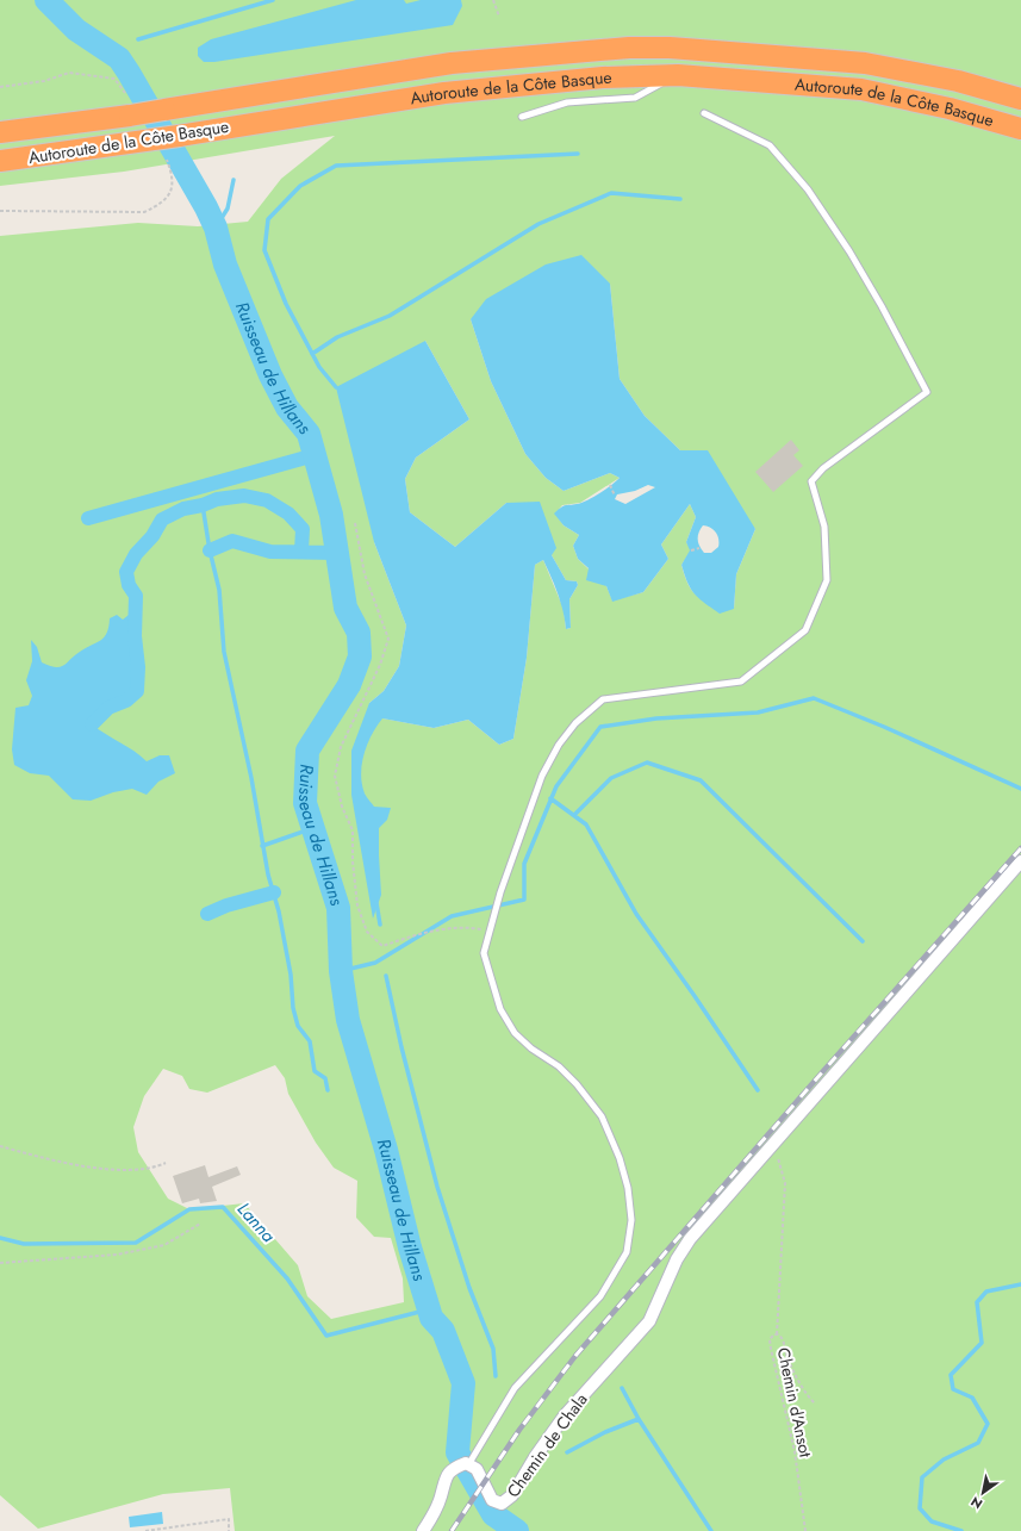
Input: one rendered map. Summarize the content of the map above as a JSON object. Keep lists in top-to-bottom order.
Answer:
{
  "streets": {
    "highway": ["Autoroute de la Côte Basque"],
    "street": ["Chemin de Chala"],
    "path": ["Chemin d'Ansot"]
  },
  "water": ["Ruisseau de Hillans", "Lanna"],
  "north": "bottom left"
}
